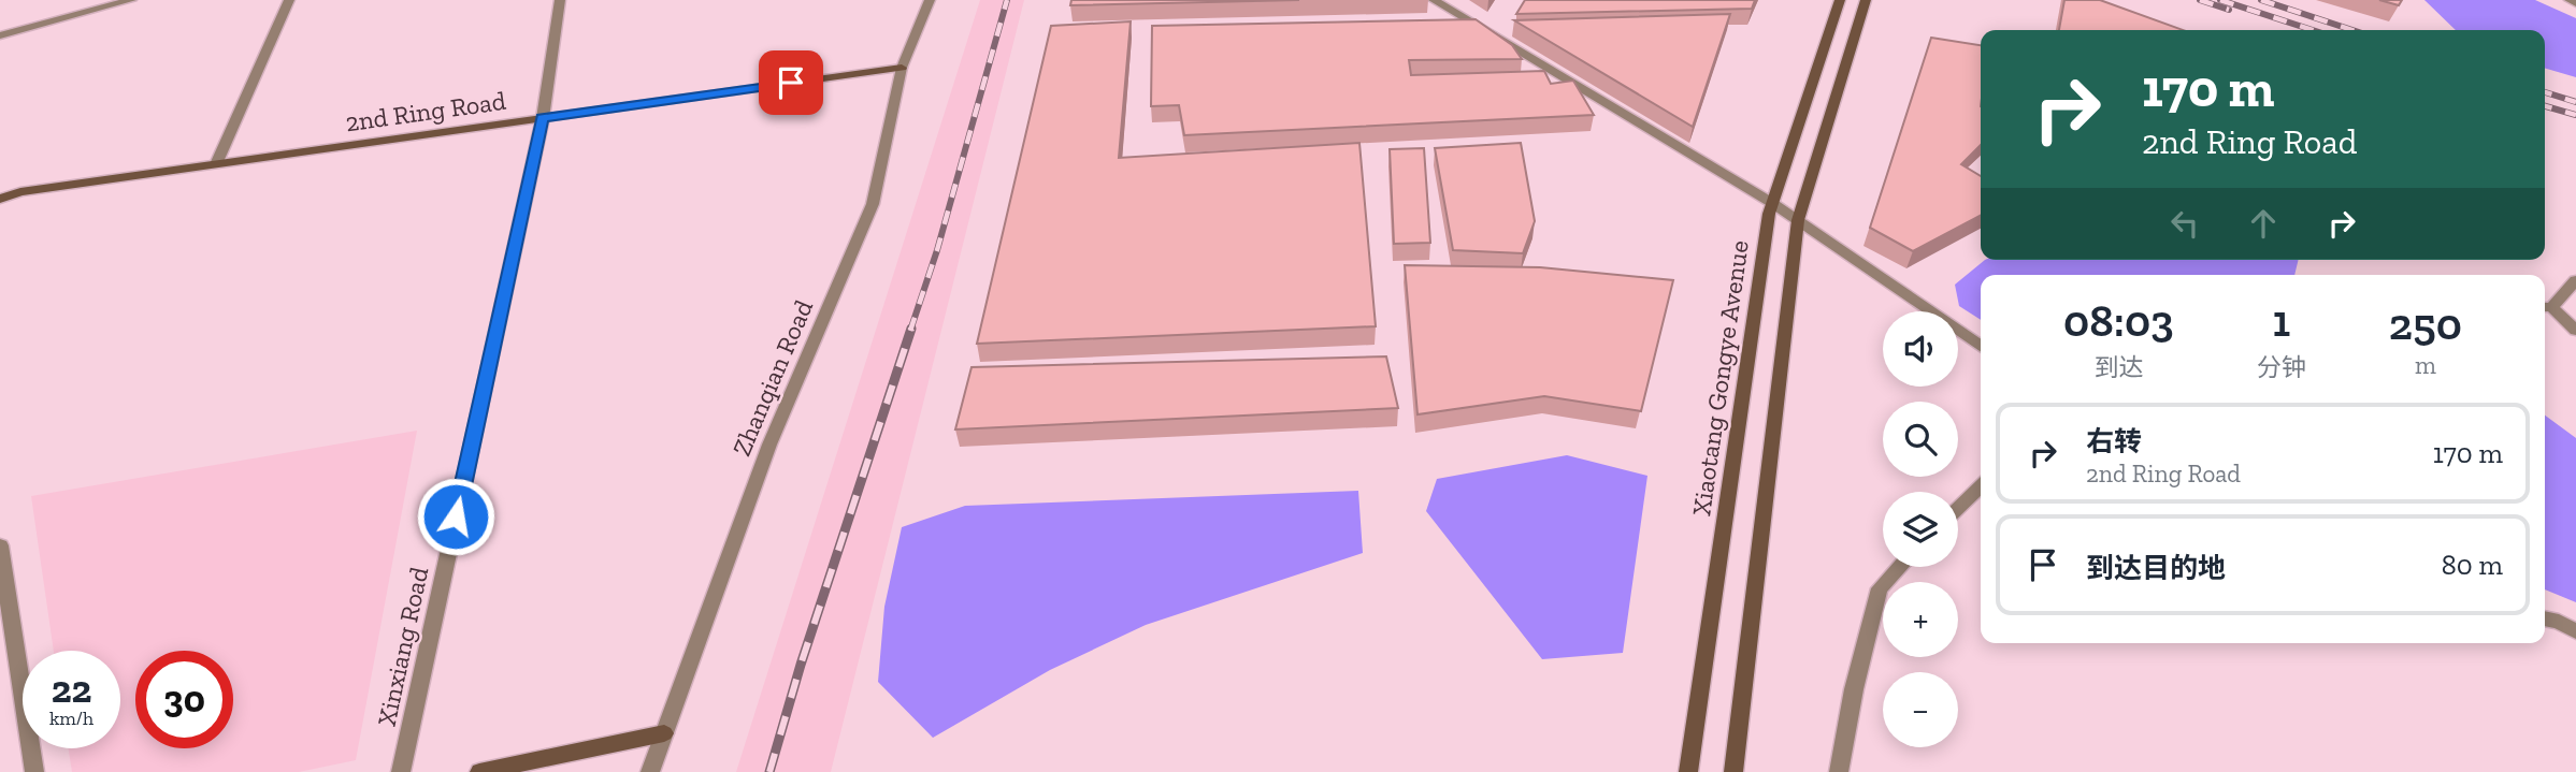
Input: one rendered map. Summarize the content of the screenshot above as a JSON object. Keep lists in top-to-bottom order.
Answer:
{
  "streets": {
    "main road": ["2nd Ring Road", "Xiaotang Gongye Avenue"],
    "street": ["Zhanqian Road", "Xinxiang Road"]
  },
  "crossings": [
    ["2nd Ring Road", "Zhanqian Road"],
    ["2nd Ring Road", "Xinxiang Road"]
  ],
  "page": {
    "turn": ["170 m", "2nd Ring Road"],
    "eta": [
      "08:03",
      "到达",
      "1",
      "分钟",
      "250",
      "m"
    ],
    "map_buttons": ["+", "−"],
    "list": [
      {
        "name": "右转",
        "note": "2nd Ring Road",
        "value": "170 m"
      },
      {
        "name": "到达目的地",
        "value": "80 m"
      }
    ],
    "speed": "22 km/h",
    "limit": "30"
  }
}
